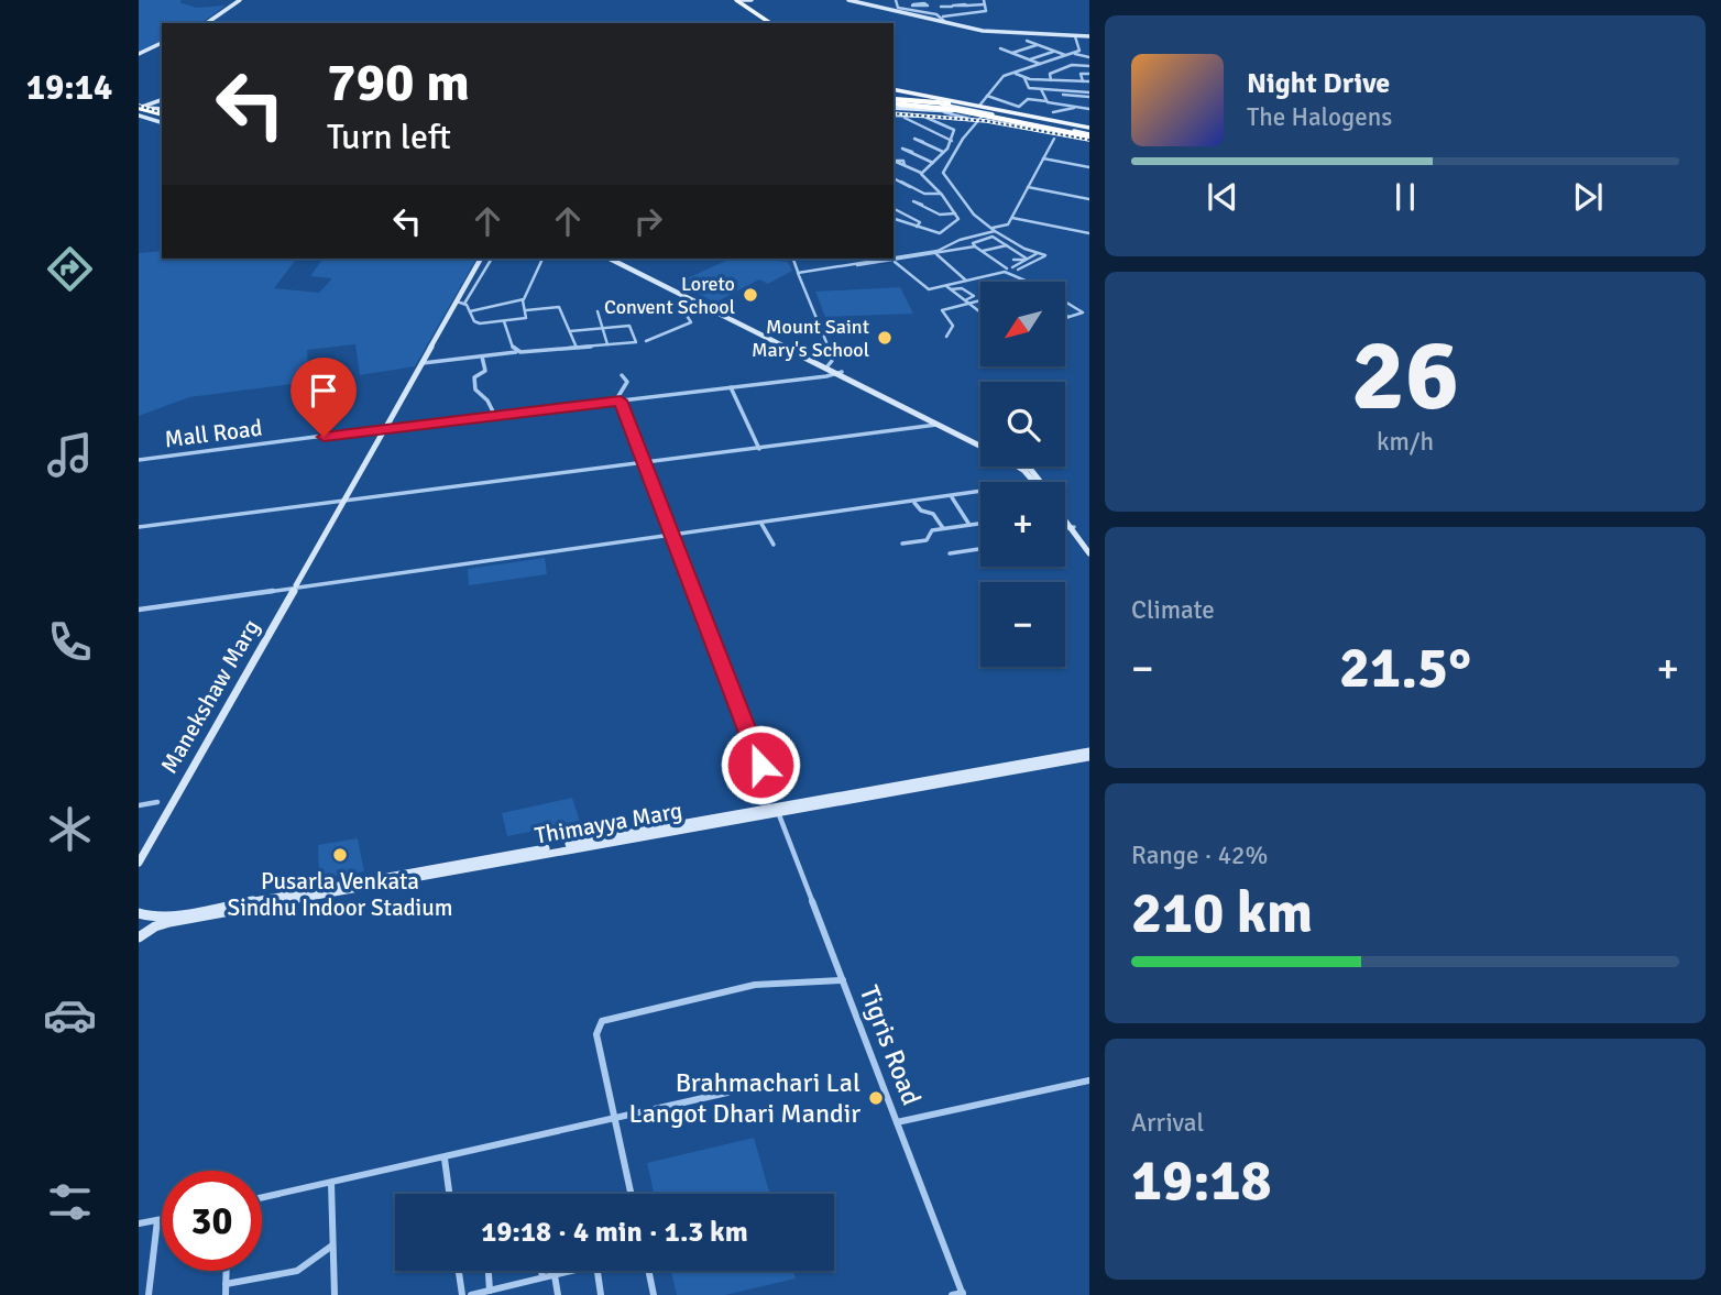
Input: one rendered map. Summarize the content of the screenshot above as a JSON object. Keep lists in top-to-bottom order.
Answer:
{
  "streets": {
    "street": [
      "Mall Road",
      "Manekshaw Marg",
      "Thimayya Marg",
      "Tigris Road"
    ]
  },
  "crossings": [
    ["Mall Road", "Manekshaw Marg"],
    ["Thimayya Marg", "Tigris Road"]
  ],
  "places": [
    "Loreto Convent School",
    "Mount Saint Mary's School",
    "Pusarla Venkata Sindhu Indoor Stadium",
    "Brahmachari Lal Langot Dhari Mandir"
  ],
  "north": "bottom left",
  "page": {
    "tabs": "19:14",
    "turn": ["790 m", "Turn left"],
    "song": ["Night Drive", "The Halogens"],
    "tile": [
      ["26", "km/h"],
      "Climate",
      ["Range · 42%", "210 km"],
      ["Arrival", "19:18"]
    ],
    "map_buttons": ["+", "−"],
    "heat": ["−", "21.5°", "+"],
    "limit": "30",
    "trip": "19:18 · 4 min · 1.3 km"
  }
}
